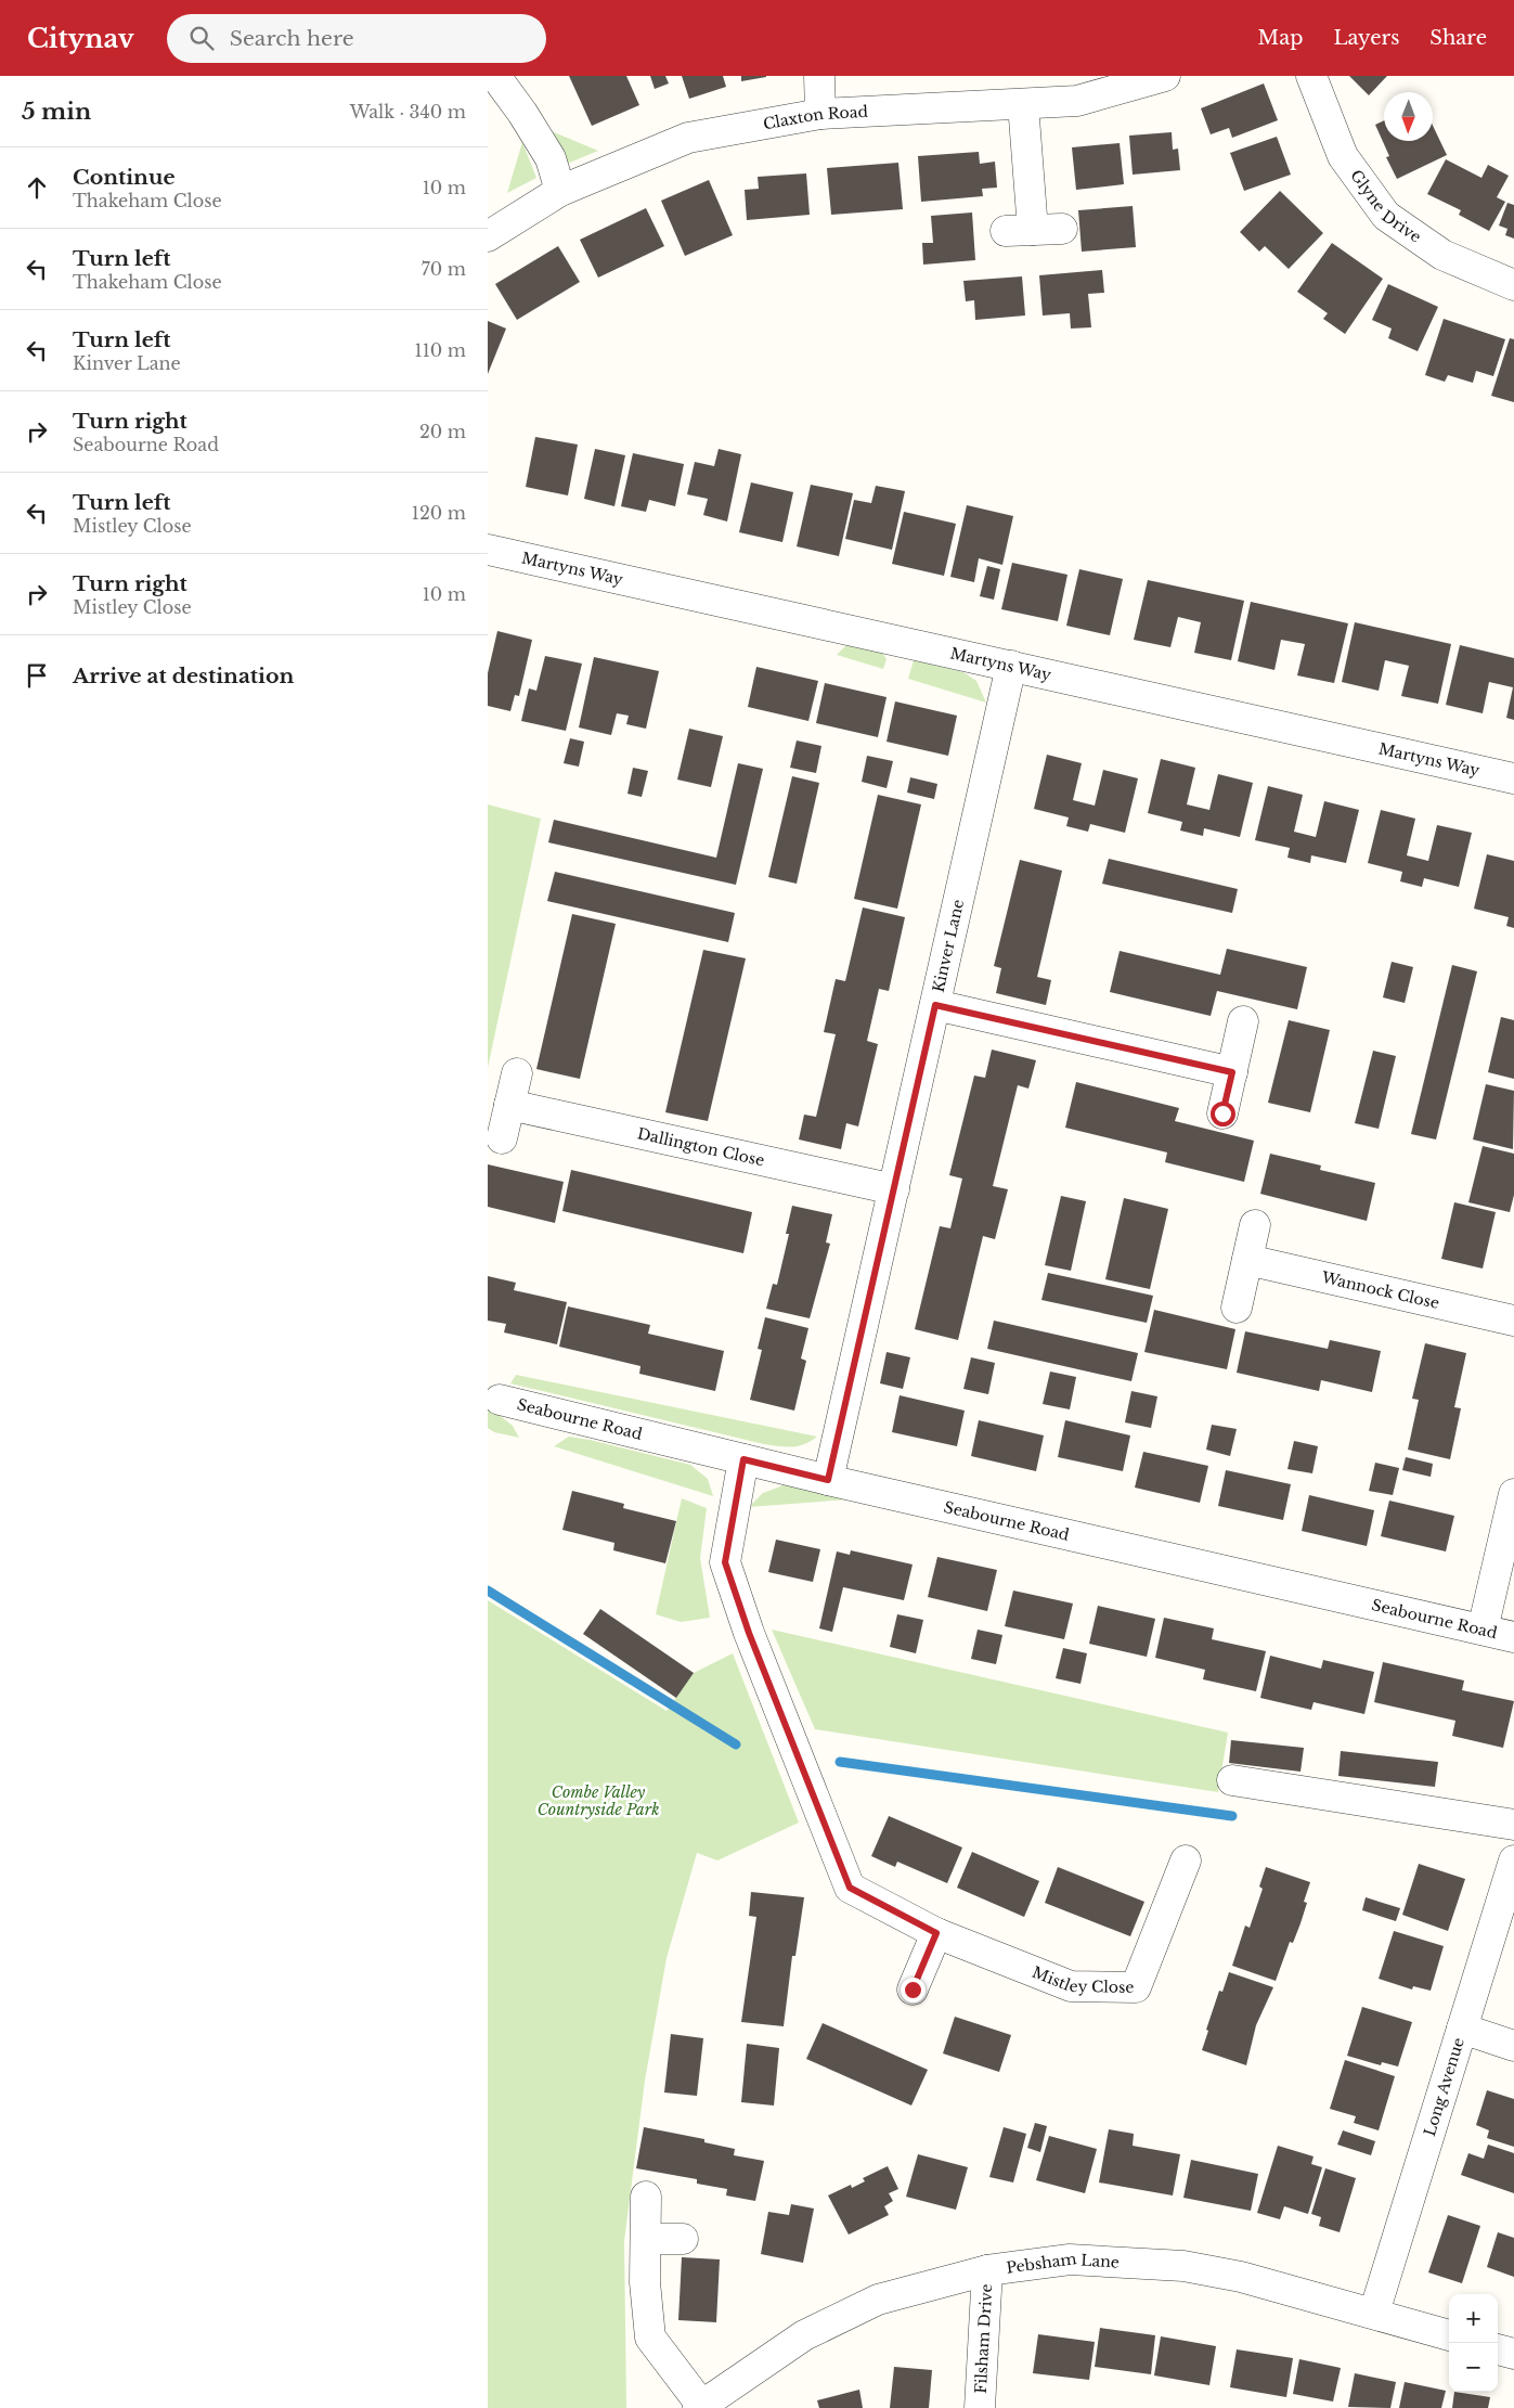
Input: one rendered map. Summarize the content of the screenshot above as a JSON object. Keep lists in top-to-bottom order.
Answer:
{
  "streets": {
    "street": [
      "Claxton Road",
      "Glyne Drive",
      "Martyns Way",
      "Kinver Lane",
      "Dallington Close",
      "Wannock Close",
      "Seabourne Road",
      "Mistley Close",
      "Long Avenue",
      "Pebsham Lane",
      "Filsham Drive"
    ]
  },
  "crossings": [
    ["Martyns Way", "Kinver Lane"],
    ["Kinver Lane", "Dallington Close"],
    ["Kinver Lane", "Seabourne Road"],
    ["Seabourne Road", "Mistley Close"],
    ["Long Avenue", "Pebsham Lane"],
    ["Pebsham Lane", "Filsham Drive"]
  ],
  "parks": ["Combe Valley Countryside Park"],
  "north": "bottom",
  "page": {
    "header": "Citynav",
    "search": "Search here",
    "nav": ["Map", "Layers", "Share"],
    "heading": ["5 min", "Walk · 340 m"],
    "list": [
      ["Continue", "Thakeham Close", "10 m"],
      ["Turn left", "Thakeham Close", "70 m"],
      ["Turn left", "Kinver Lane", "110 m"],
      ["Turn right", "Seabourne Road", "20 m"],
      ["Turn left", "Mistley Close", "120 m"],
      ["Turn right", "Mistley Close", "10 m"],
      "Arrive at destination"
    ],
    "map_buttons": ["+", "−"]
  }
}
